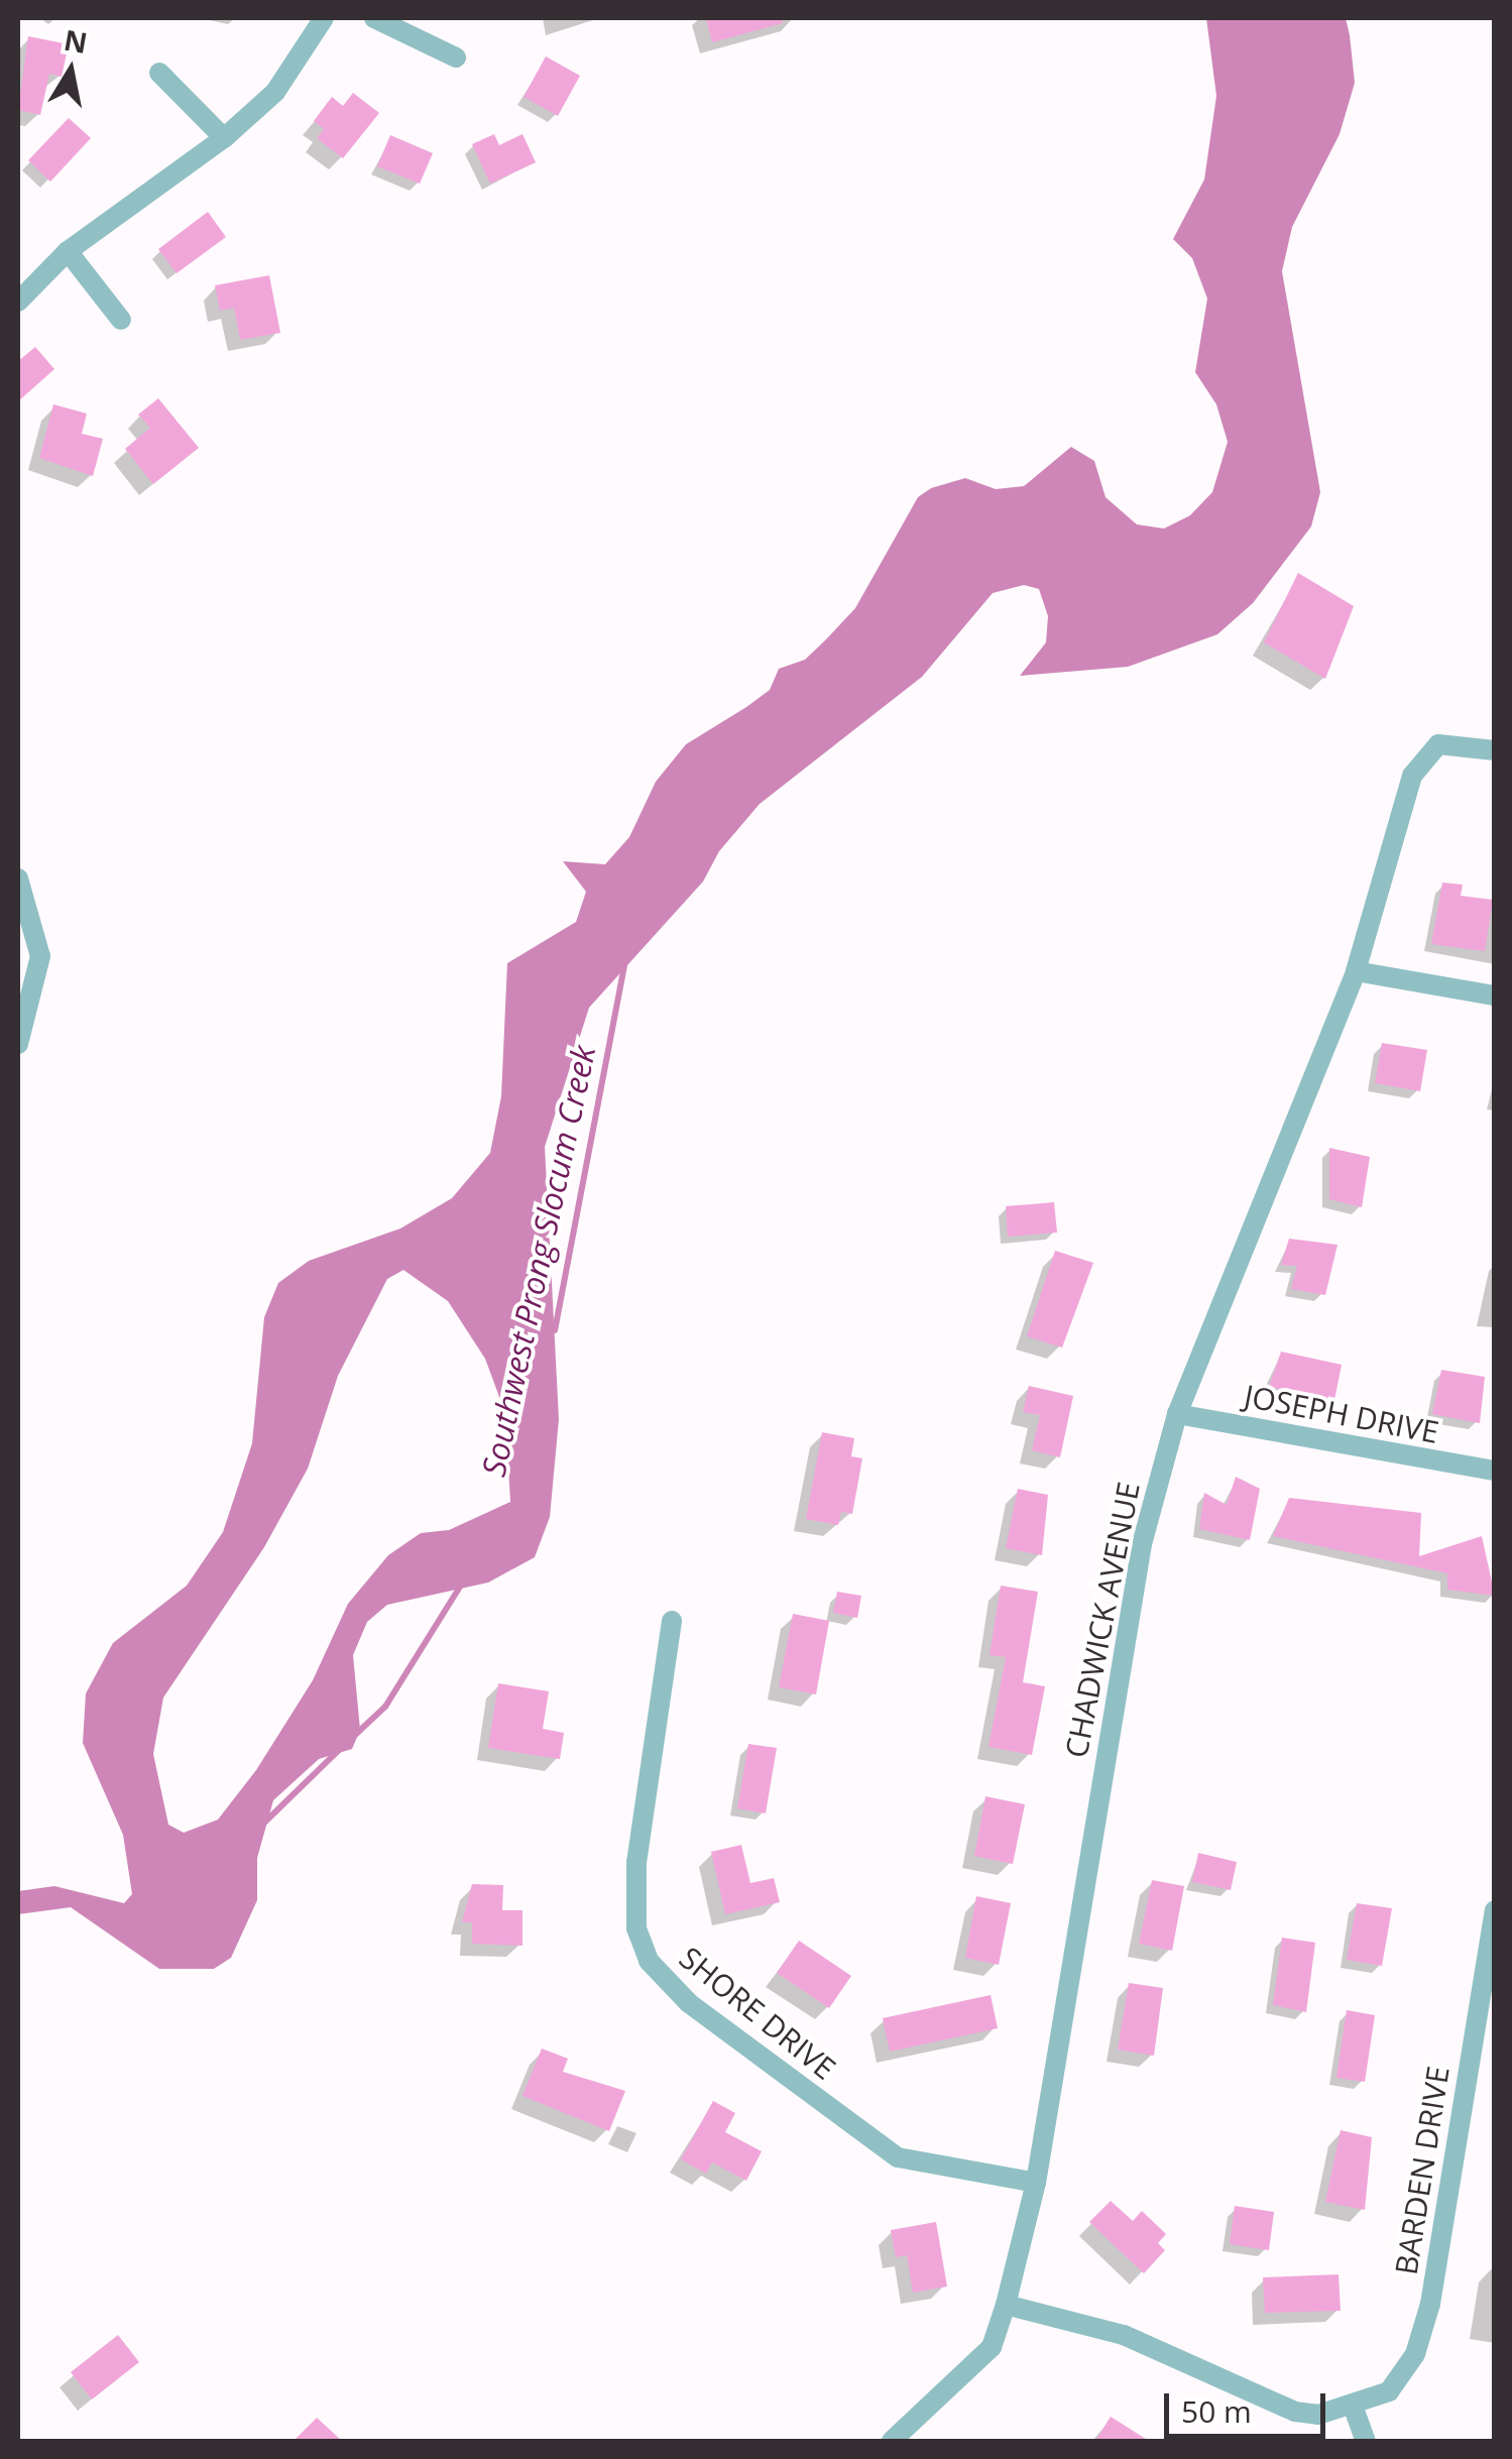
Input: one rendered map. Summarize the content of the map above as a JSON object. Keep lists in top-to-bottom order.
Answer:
{
  "streets": {
    "street": [
      "JOSEPH DRIVE",
      "CHADWICK AVENUE",
      "SHORE DRIVE",
      "BARDEN DRIVE"
    ]
  },
  "crossings": [
    ["JOSEPH DRIVE", "CHADWICK AVENUE"],
    ["CHADWICK AVENUE", "SHORE DRIVE"],
    ["CHADWICK AVENUE", "BARDEN DRIVE"]
  ],
  "water": ["Southwest Prong Slocum Creek"],
  "scale_bar": "50 m",
  "north": "top"
}
